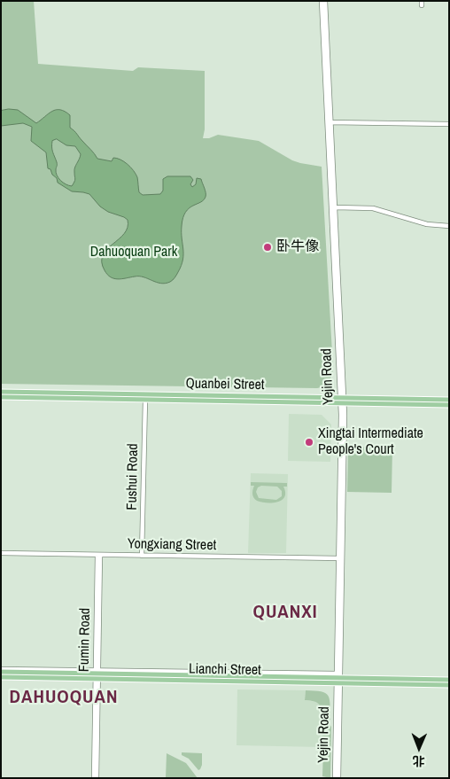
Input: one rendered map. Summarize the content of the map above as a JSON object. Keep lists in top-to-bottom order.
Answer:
{
  "streets": {
    "main road": ["Quanbei Street", "Lianchi Street"],
    "street": [
      "Yejin Road",
      "Fushui Road",
      "Yongxiang Street",
      "Fumin Road"
    ]
  },
  "crossings": [
    ["Yejin Road", "Quanbei Street"],
    ["Yejin Road", "Yongxiang Street"],
    ["Yejin Road", "Lianchi Street"],
    ["Quanbei Street", "Fushui Road"],
    ["Fushui Road", "Yongxiang Street"],
    ["Yongxiang Street", "Fumin Road"],
    ["Fumin Road", "Lianchi Street"]
  ],
  "districts": ["QUANXI", "DAHUOQUAN"],
  "parks": ["Dahuoquan Park"],
  "places": ["卧牛像", "Xingtai Intermediate People's Court"],
  "north": "bottom"
}
